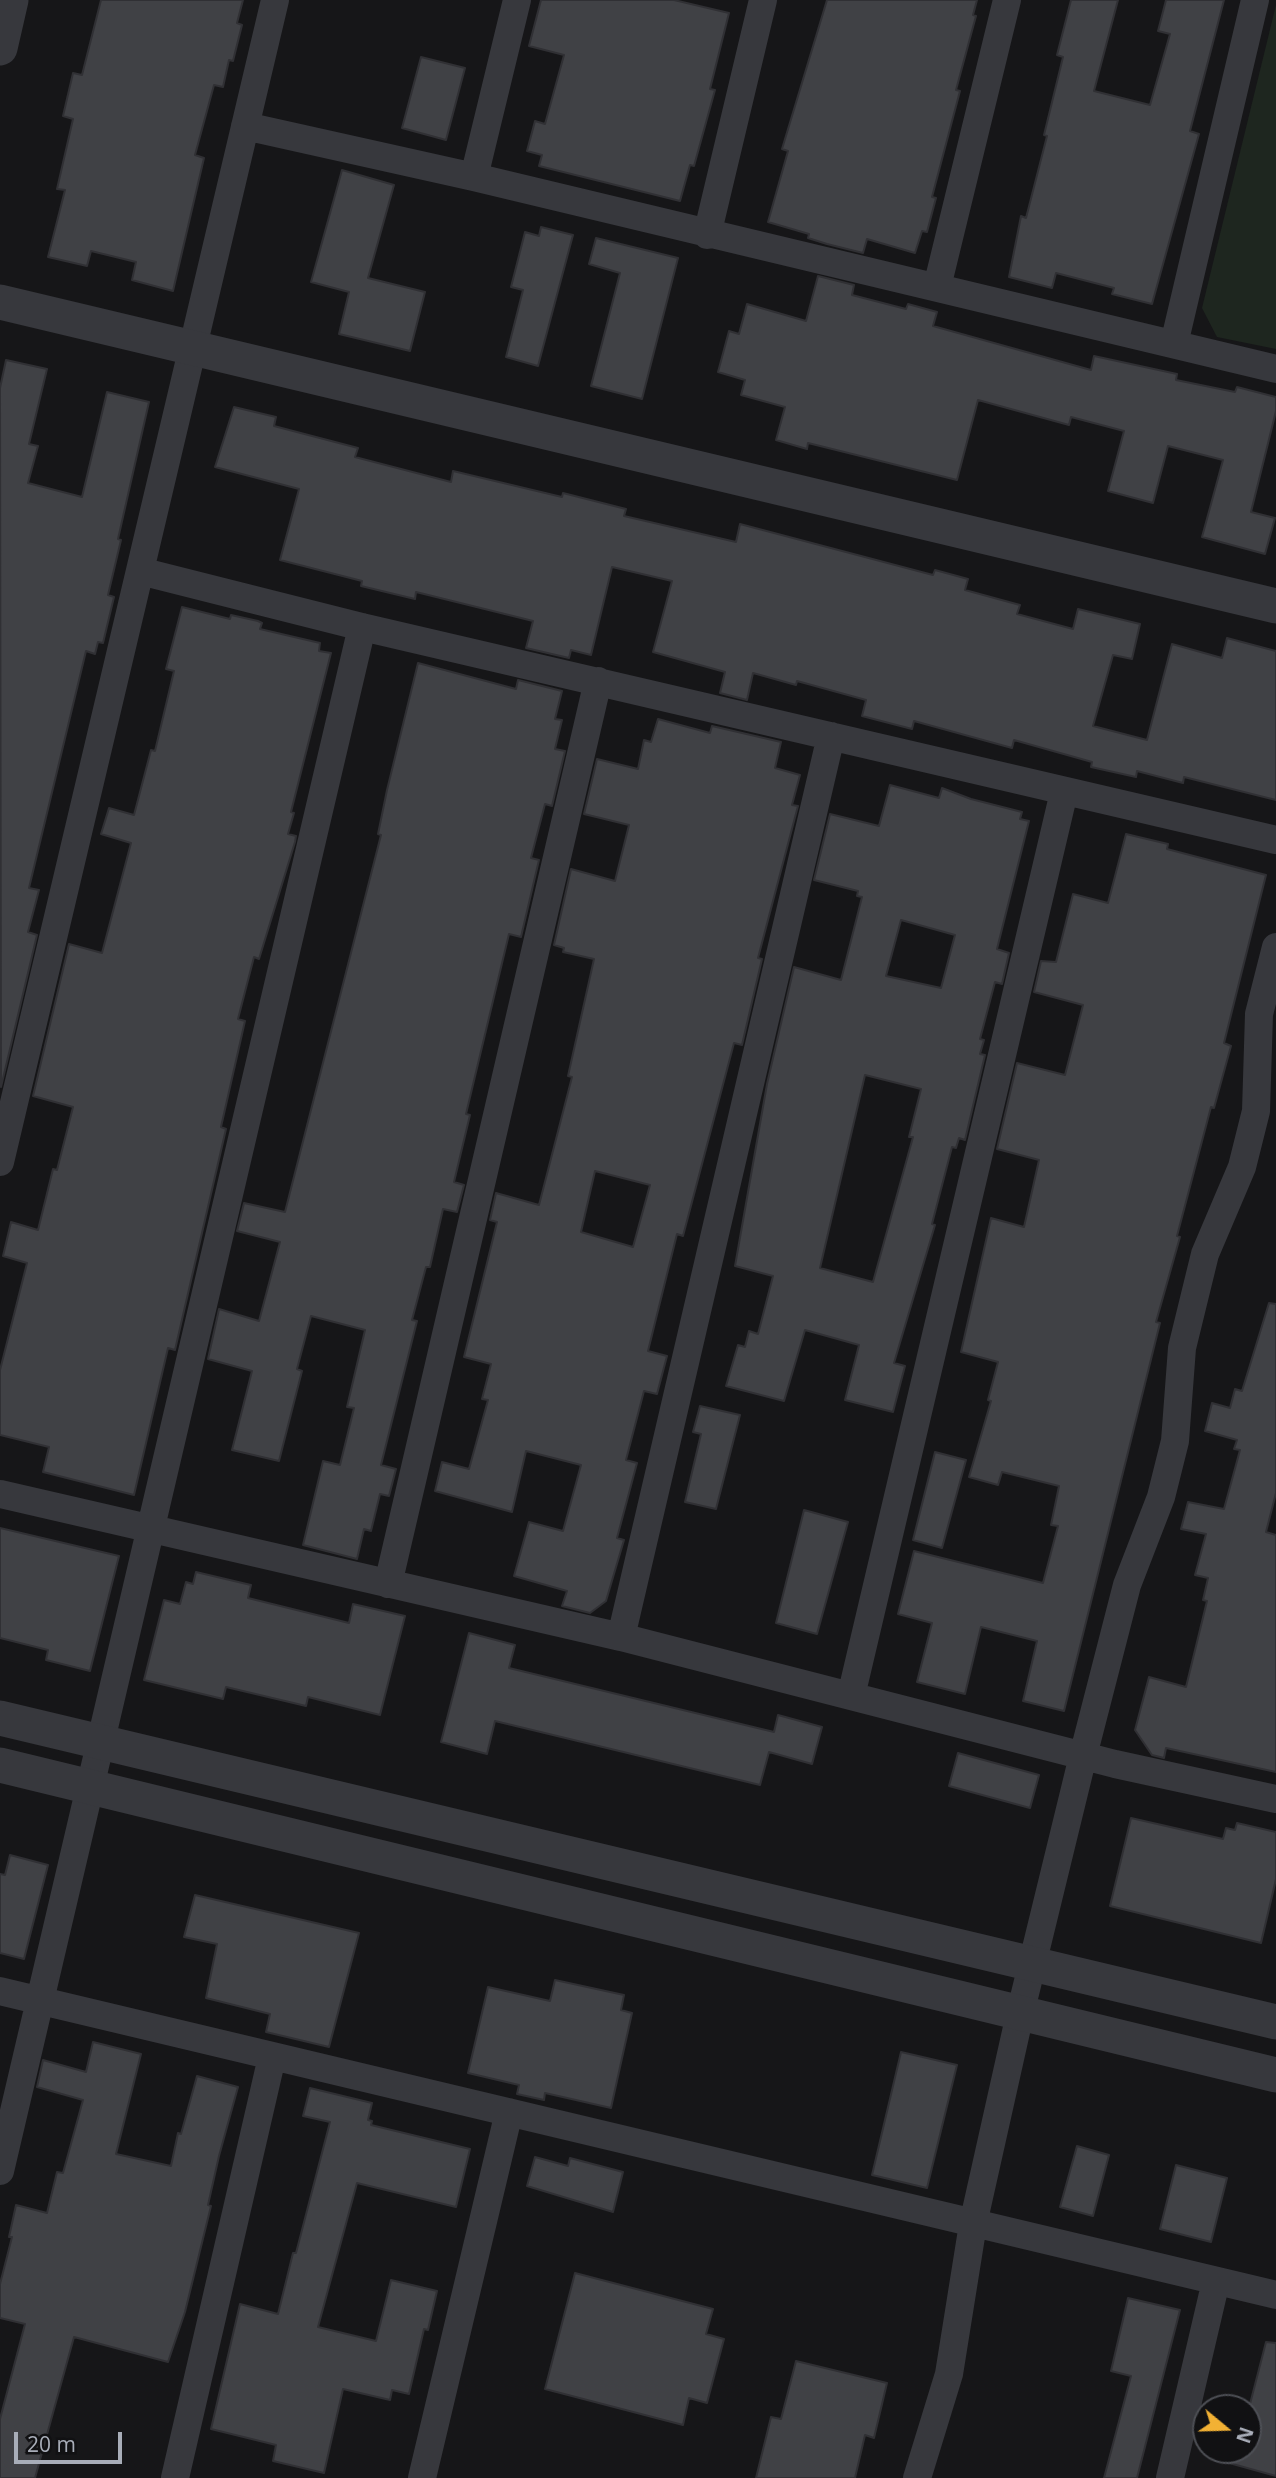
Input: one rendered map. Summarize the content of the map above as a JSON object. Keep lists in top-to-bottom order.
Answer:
{
  "scale_bar": "20 m",
  "north": "right"
}
